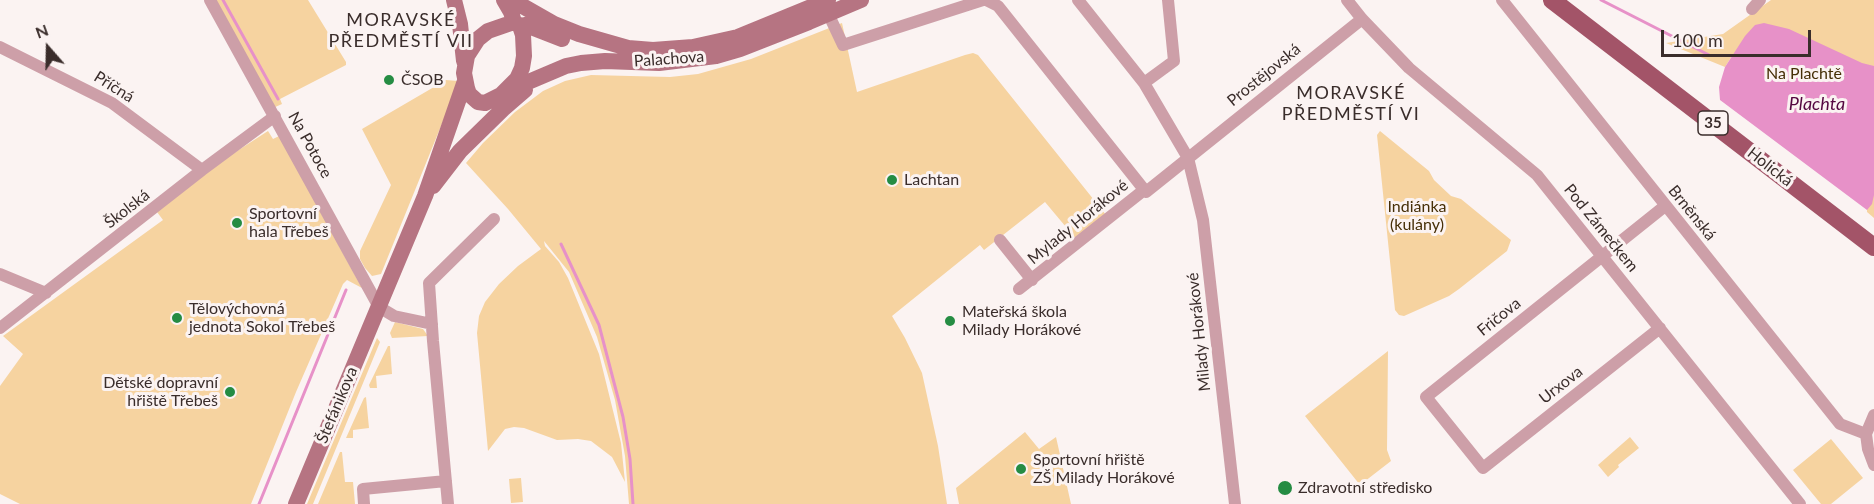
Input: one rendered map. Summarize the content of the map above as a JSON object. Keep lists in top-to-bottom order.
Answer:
{
  "streets": {
    "main road": ["35", "Holická"],
    "street": [
      "Palachova",
      "Prostějovská",
      "Příčná",
      "Na Potoce",
      "Školská",
      "Brněnská",
      "Mylady Horákové",
      "Pod Zámečkem",
      "Fričova",
      "Milady Horákové",
      "Urxova",
      "Štefánikova"
    ]
  },
  "crossings": [
    ["Palachova", "Štefánikova"],
    ["Prostějovská", "Pod Zámečkem"],
    ["Prostějovská", "Milady Horákové"],
    ["Příčná", "Školská"],
    ["Na Potoce", "Školská"],
    ["Na Potoce", "Štefánikova"],
    ["Brněnská", "Fričova"],
    ["Pod Zámečkem", "Fričova"],
    ["Pod Zámečkem", "Urxova"],
    ["Fričova", "Urxova"]
  ],
  "districts": ["MORAVSKÉ PŘEDMĚSTÍ VII", "MORAVSKÉ PŘEDMĚSTÍ VI"],
  "water": ["Plachta"],
  "parks": ["Na Plachtě", "Indiánka (kulány)"],
  "places": [
    "ČSOB",
    "Lachtan",
    "Sportovní hala Třebeš",
    "Tělovýchovná jednota Sokol Třebeš",
    "Mateřská škola Milady Horákové",
    "Dětské dopravní hřiště Třebeš",
    "Sportovní hřiště ZŠ Milady Horákové",
    "Zdravotní středisko"
  ],
  "scale_bar": "100 m",
  "north": "top"
}
